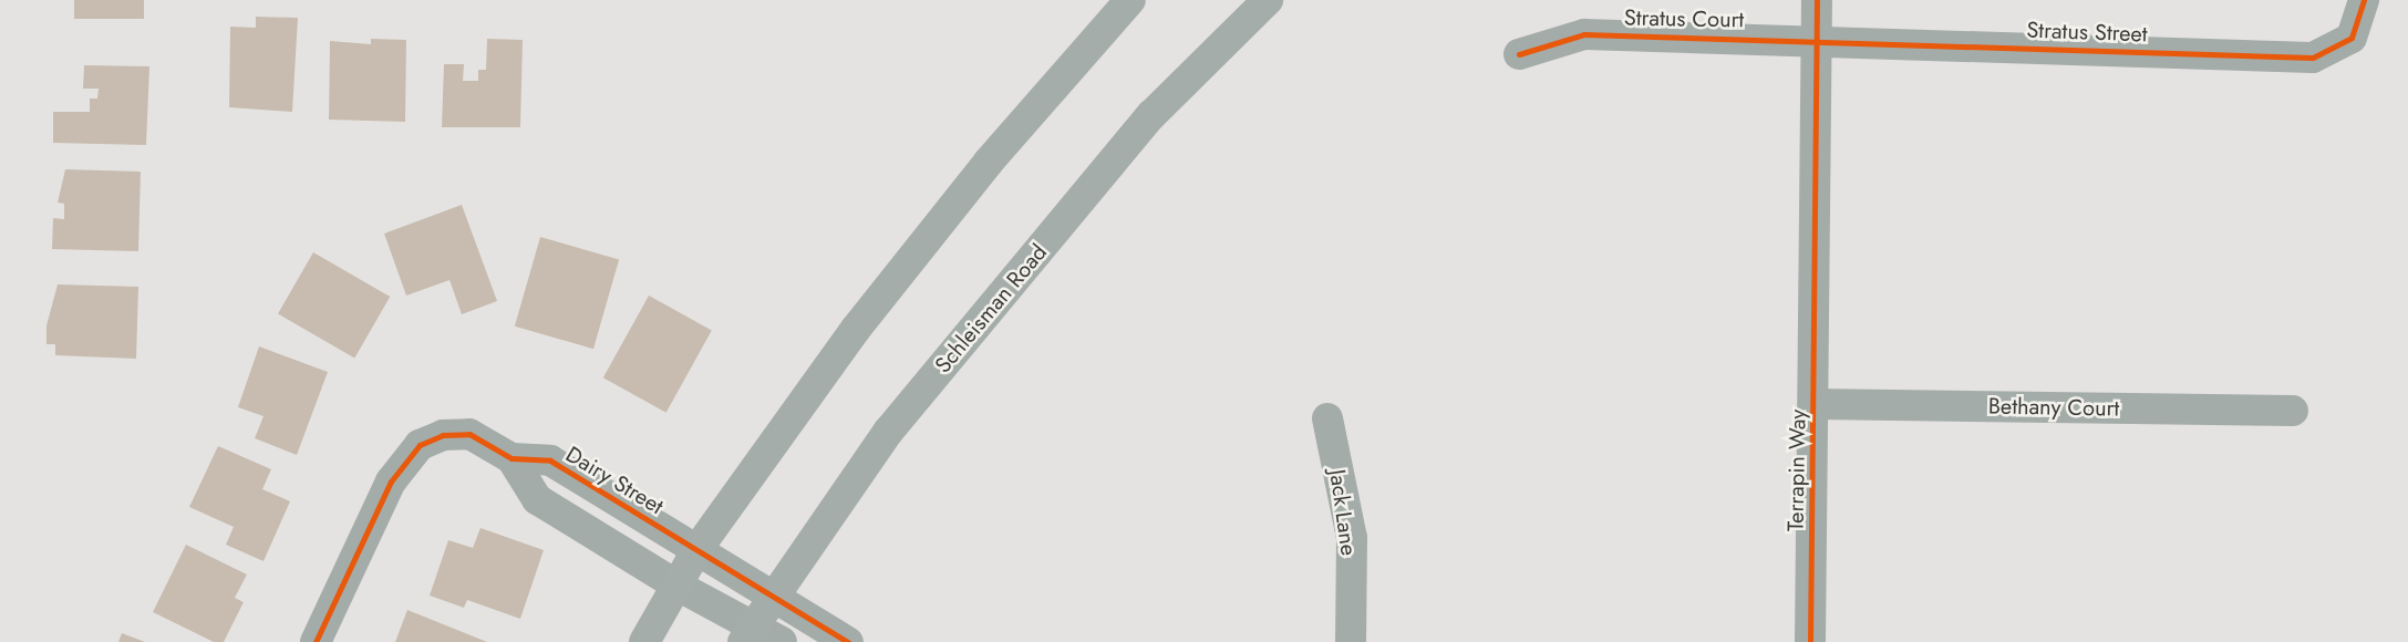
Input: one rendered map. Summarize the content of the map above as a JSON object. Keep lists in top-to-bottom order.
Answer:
{
  "streets": {
    "main road": ["Schleisman Road"],
    "street": [
      "Stratus Court",
      "Stratus Street",
      "Bethany Court",
      "Terrapin Way",
      "Dairy Street",
      "Jack Lane"
    ]
  },
  "crossings": [
    ["Stratus Court", "Stratus Street"],
    ["Stratus Court", "Terrapin Way"],
    ["Stratus Street", "Terrapin Way"],
    ["Schleisman Road", "Dairy Street"],
    ["Bethany Court", "Terrapin Way"]
  ]
}
